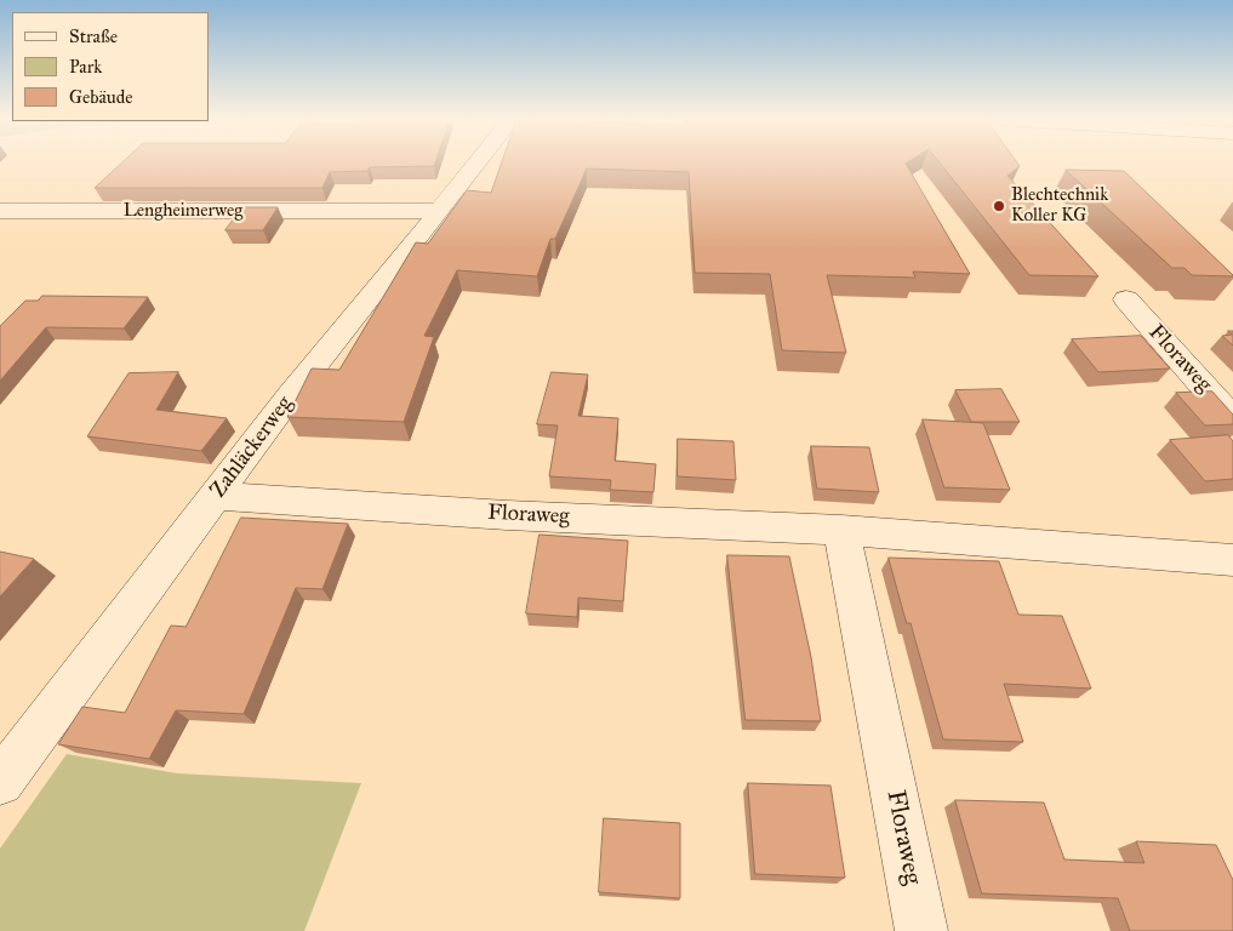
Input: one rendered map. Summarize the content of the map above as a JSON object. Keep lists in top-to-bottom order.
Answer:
{
  "streets": {
    "street": ["Lengheimerweg", "Floraweg", "Zahläckerweg"]
  },
  "crossings": [
    ["Lengheimerweg", "Zahläckerweg"],
    ["Floraweg", "Zahläckerweg"]
  ],
  "places": ["Blechtechnik Koller KG"],
  "legend": ["Straße", "Park", "Gebäude"]
}
